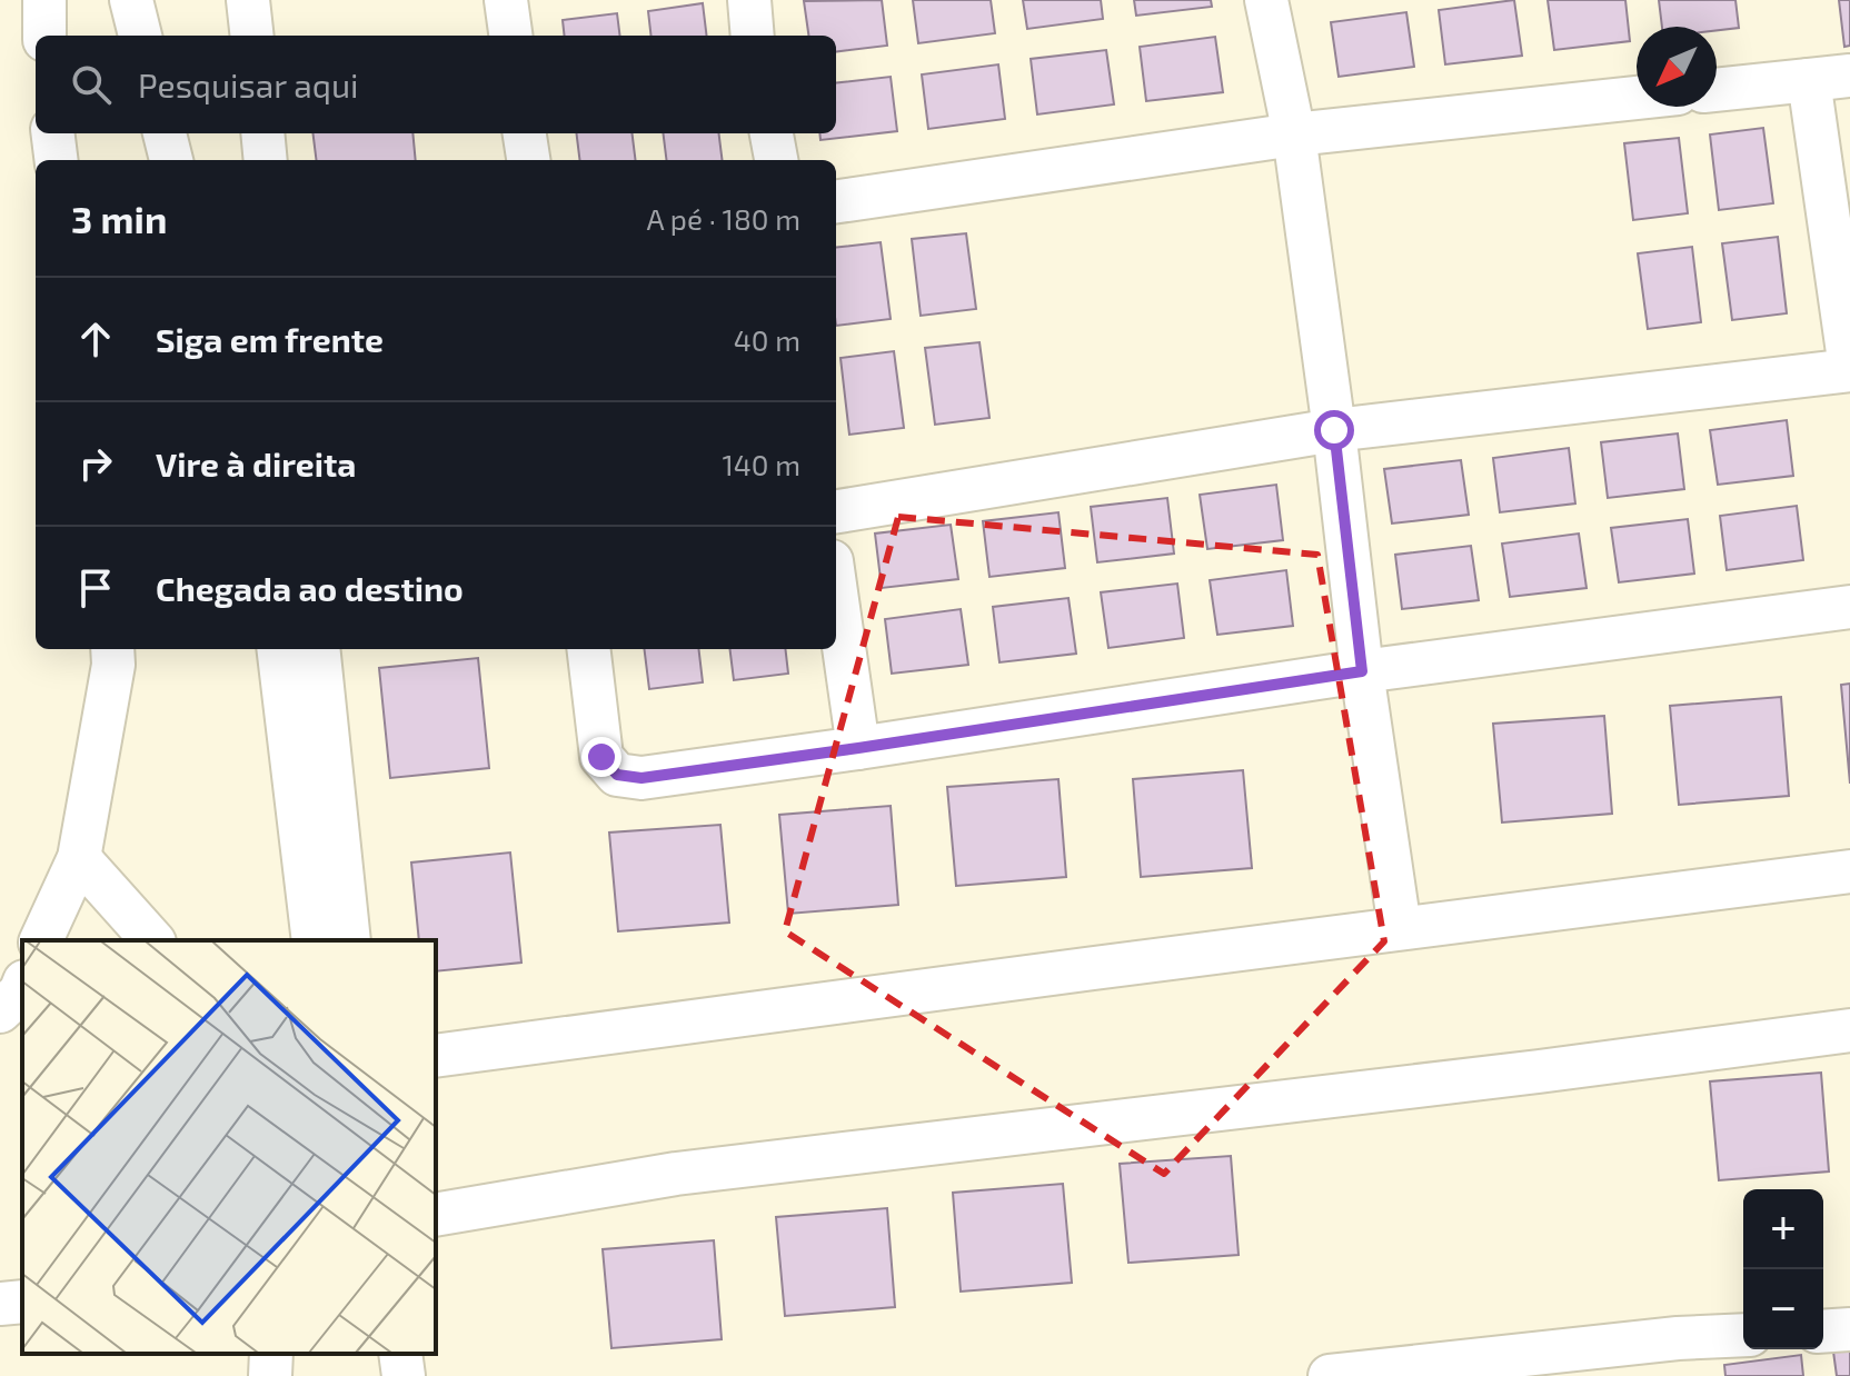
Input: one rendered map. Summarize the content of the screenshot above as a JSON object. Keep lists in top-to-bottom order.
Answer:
{
  "north": "bottom left",
  "page": {
    "search": "Pesquisar aqui",
    "heading": ["3 min", "A pé · 180 m"],
    "list": [
      ["Siga em frente", "40 m"],
      ["Vire à direita", "140 m"],
      "Chegada ao destino"
    ],
    "map_buttons": ["+", "−"]
  }
}
